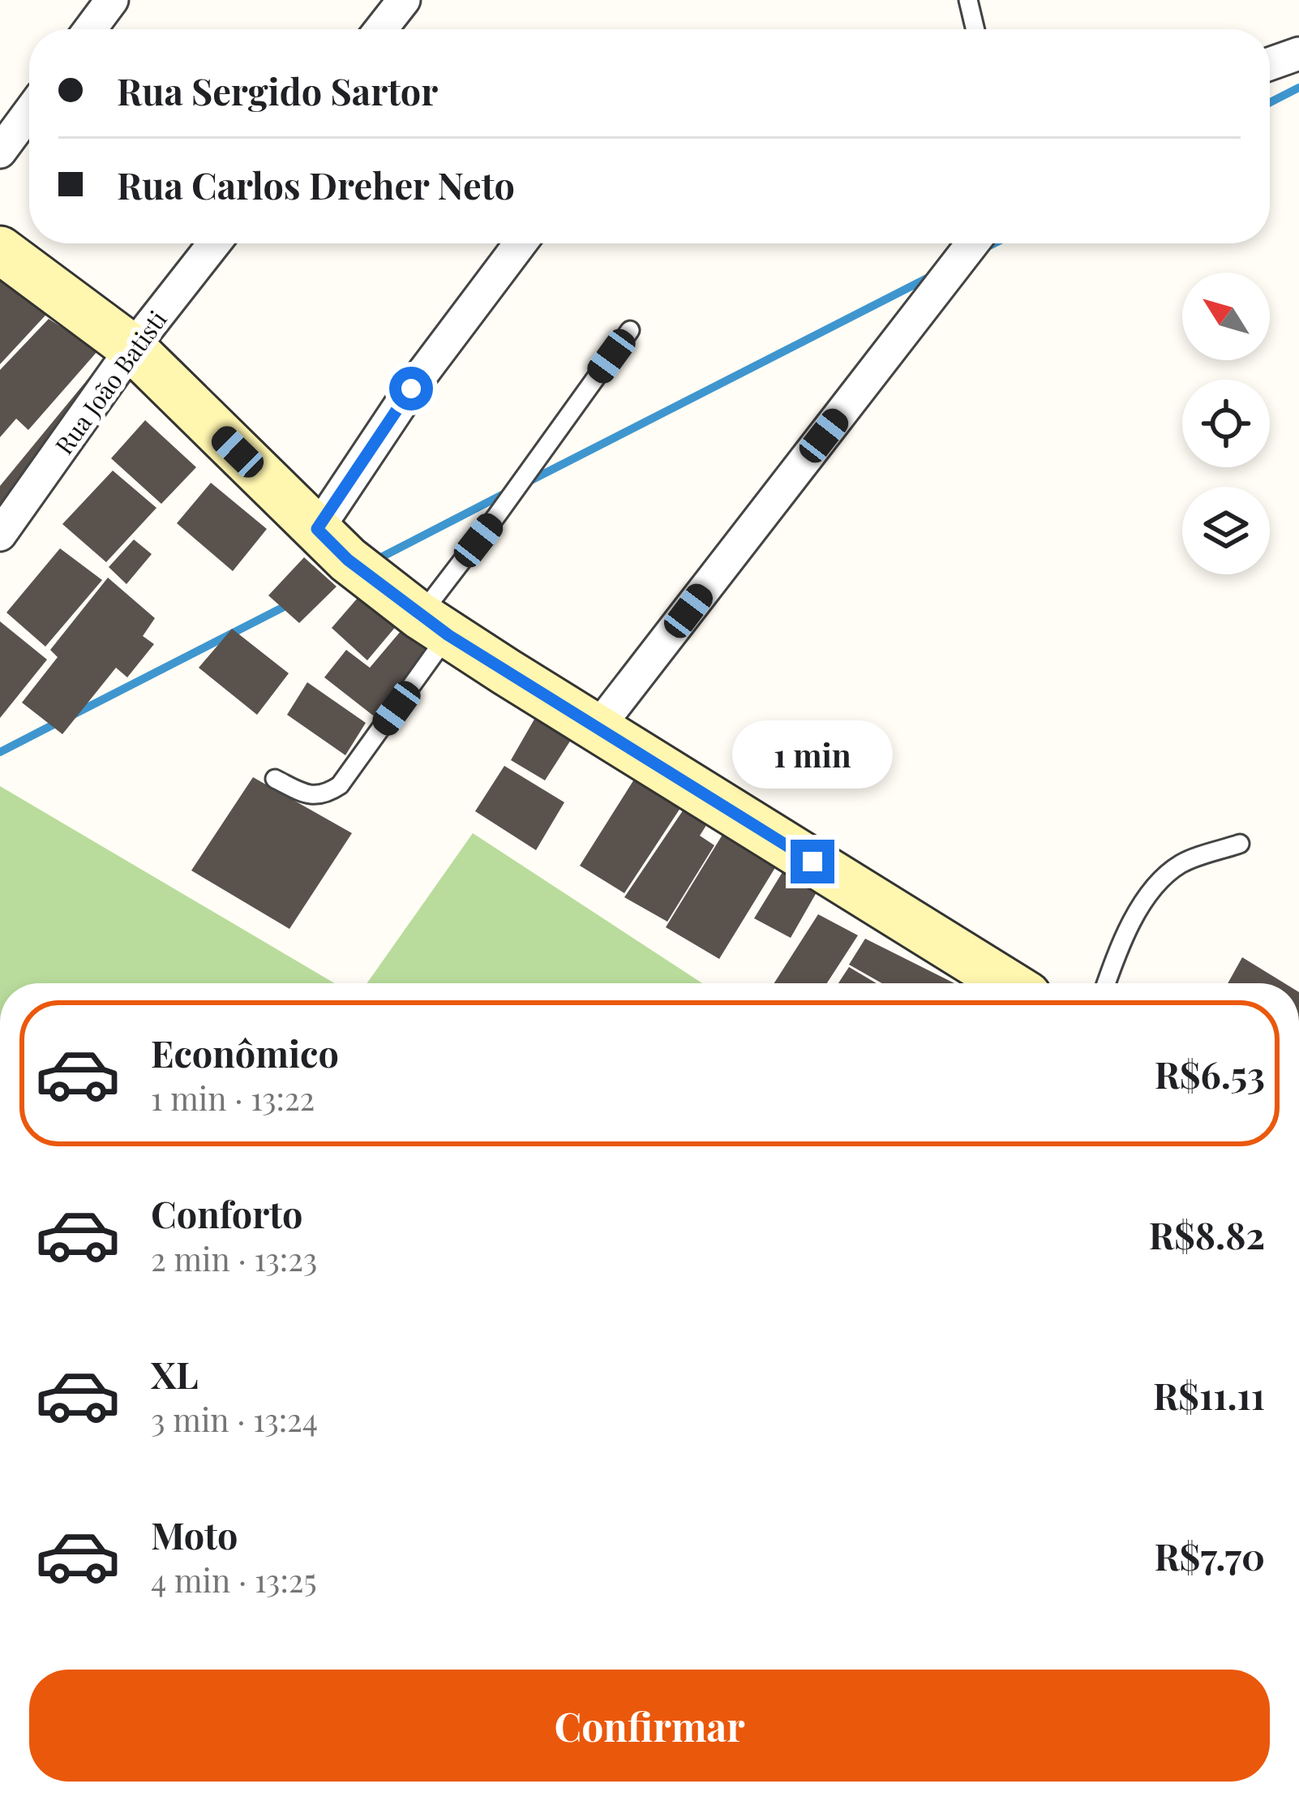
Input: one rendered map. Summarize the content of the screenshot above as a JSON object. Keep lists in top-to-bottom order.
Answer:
{
  "streets": {
    "street": ["Rua João Batisti"]
  },
  "north": "top left",
  "page": {
    "banner": ["Rua Sergido Sartor", "Rua Carlos Dreher Neto"],
    "bubble": "1 min",
    "list": [
      {
        "name": "Econômico",
        "note": "1 min · 13:22",
        "value": "R$6.53"
      },
      {
        "name": "Conforto",
        "note": "2 min · 13:23",
        "value": "R$8.82"
      },
      {
        "name": "XL",
        "note": "3 min · 13:24",
        "value": "R$11.11"
      },
      {
        "name": "Moto",
        "note": "4 min · 13:25",
        "value": "R$7.70"
      }
    ],
    "buttons": "Confirmar"
  }
}
